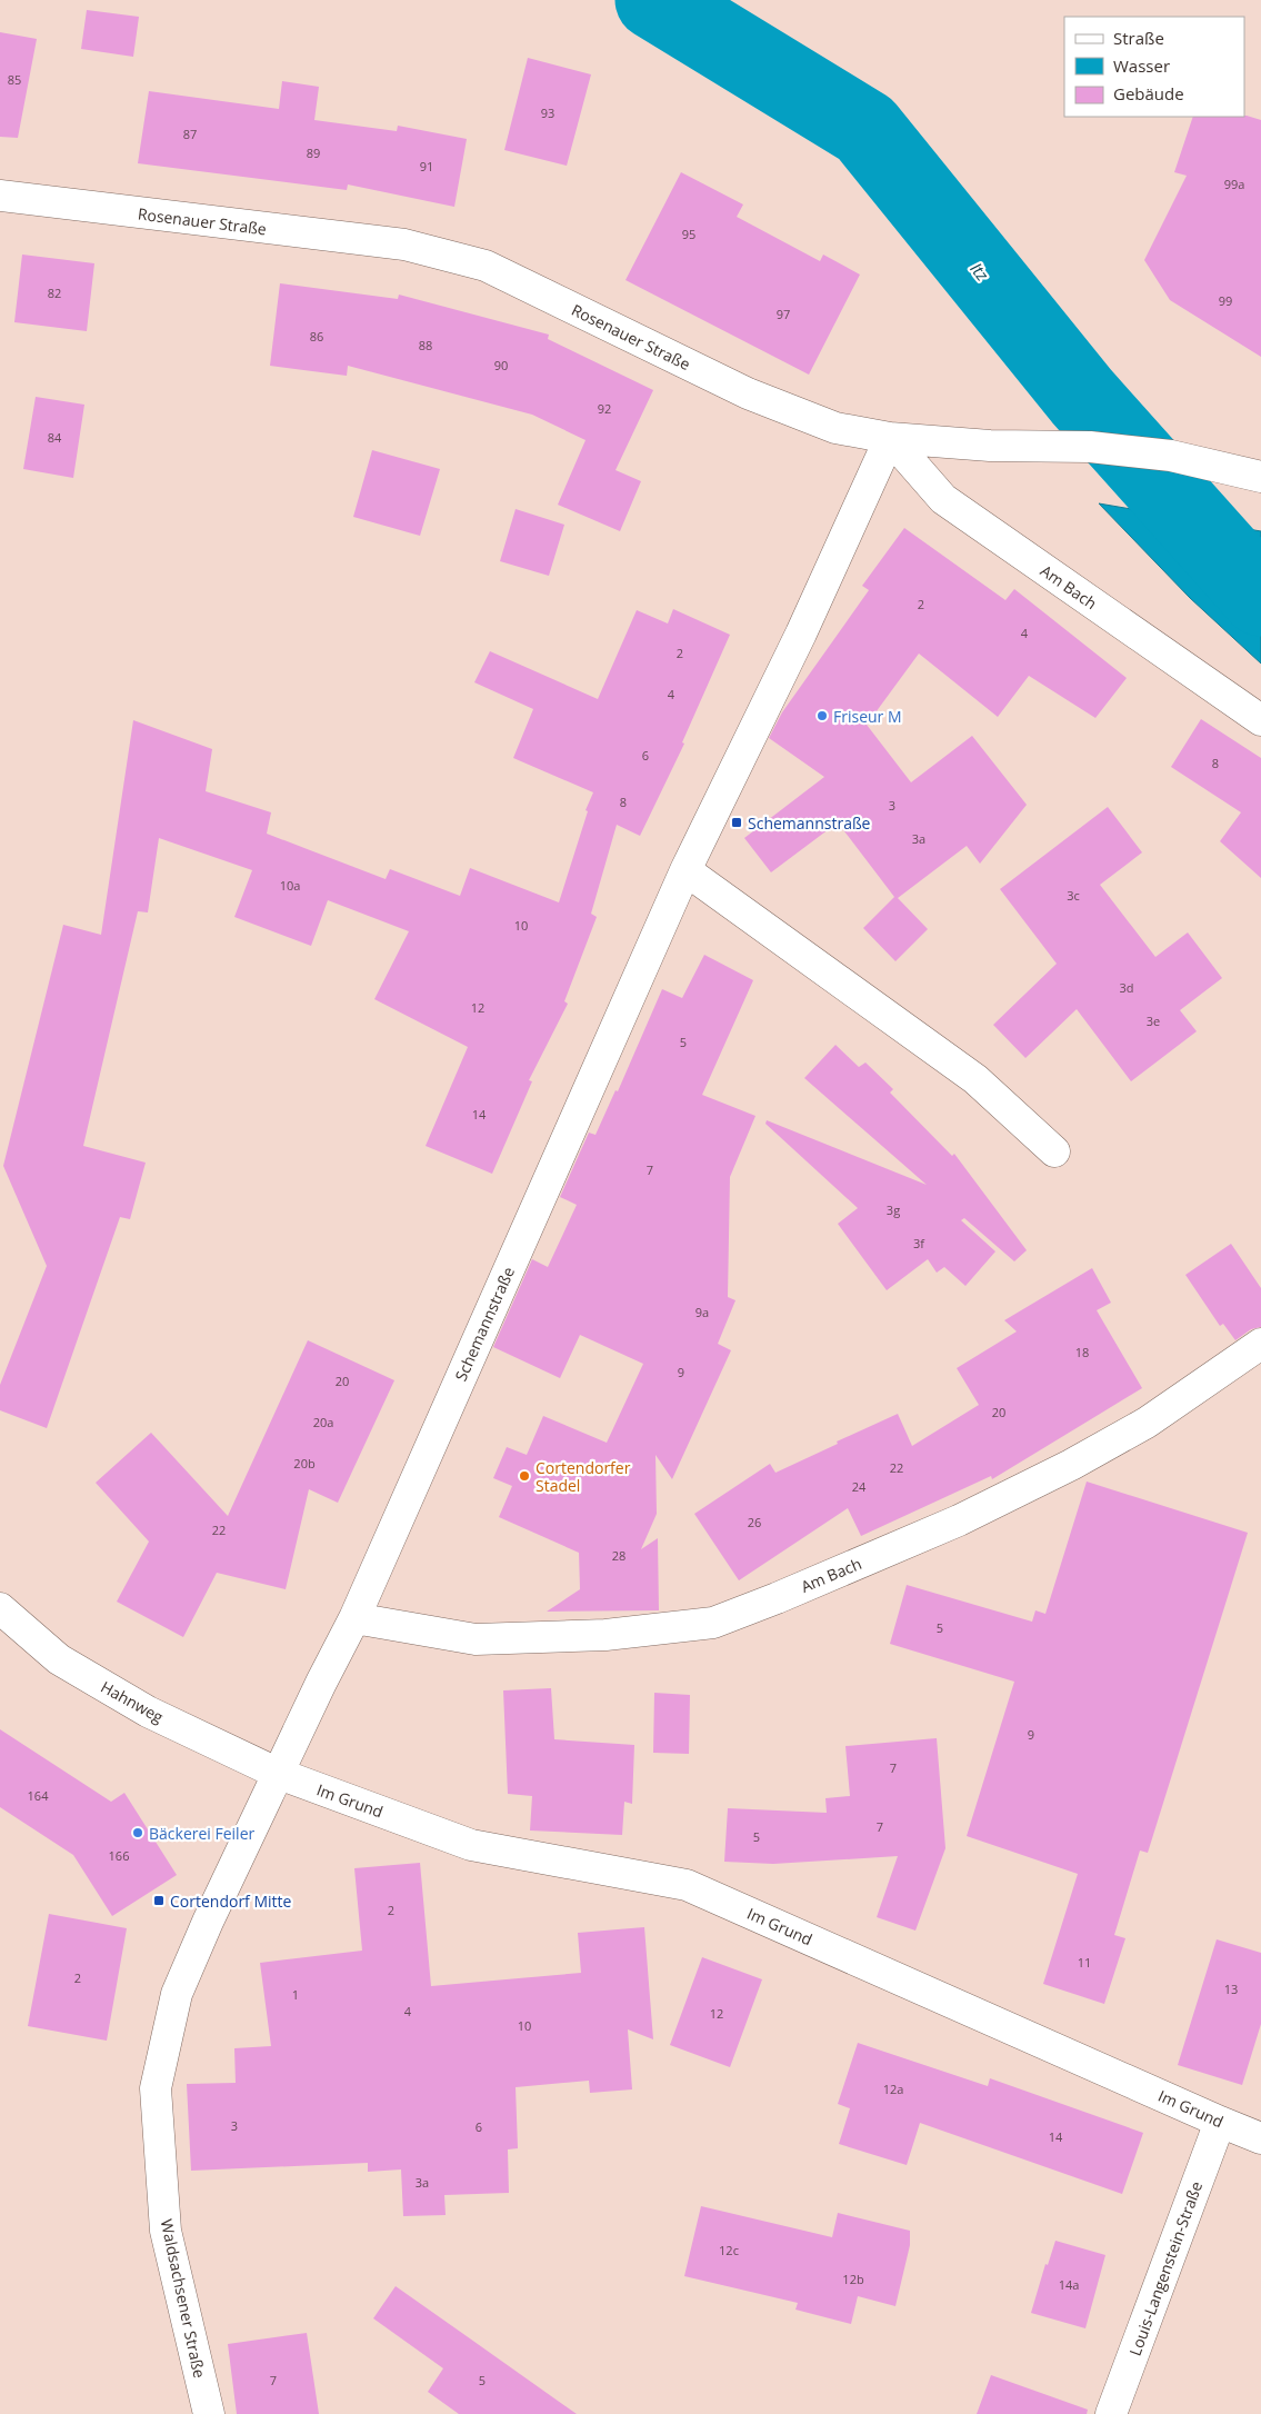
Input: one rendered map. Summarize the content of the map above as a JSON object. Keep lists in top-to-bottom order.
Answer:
{
  "streets": {
    "street": [
      "Rosenauer Straße",
      "Am Bach",
      "Schemannstraße",
      "Hahnweg",
      "Im Grund",
      "Louis-Langenstein-Straße",
      "Waldsachsener Straße"
    ]
  },
  "crossings": [
    ["Rosenauer Straße", "Am Bach"],
    ["Rosenauer Straße", "Schemannstraße"],
    ["Am Bach", "Schemannstraße"],
    ["Schemannstraße", "Hahnweg"],
    ["Schemannstraße", "Im Grund"],
    ["Schemannstraße", "Waldsachsener Straße"],
    ["Hahnweg", "Im Grund"],
    ["Hahnweg", "Waldsachsener Straße"],
    ["Im Grund", "Louis-Langenstein-Straße"],
    ["Im Grund", "Waldsachsener Straße"]
  ],
  "water": ["Itz"],
  "places": {
    "other": ["Friseur M", "Cortendorfer Stadel", "Bäckerei Feiler"],
    "transit": ["Schemannstraße", "Cortendorf Mitte"]
  },
  "house_numbers": [
    "85",
    "93",
    "87",
    "89",
    "91",
    "99a",
    "95",
    "82",
    "99",
    "97",
    "86",
    "88",
    "90",
    "92",
    "84",
    "2",
    "4",
    "2",
    "4",
    "6",
    "8",
    "8",
    "3",
    "3a",
    "10a",
    "3c",
    "10",
    "3d",
    "12",
    "3e",
    "5",
    "14",
    "7",
    "3g",
    "3f",
    "9a",
    "18",
    "9",
    "20",
    "20",
    "20a",
    "20b",
    "22",
    "24",
    "26",
    "22",
    "28",
    "5",
    "9",
    "7",
    "164",
    "7",
    "5",
    "166",
    "2",
    "11",
    "2",
    "13",
    "1",
    "4",
    "12",
    "10",
    "12a",
    "3",
    "6",
    "14",
    "3a",
    "12c",
    "12b",
    "14a",
    "7",
    "5"
  ],
  "legend": ["Straße", "Wasser", "Gebäude"]
}
